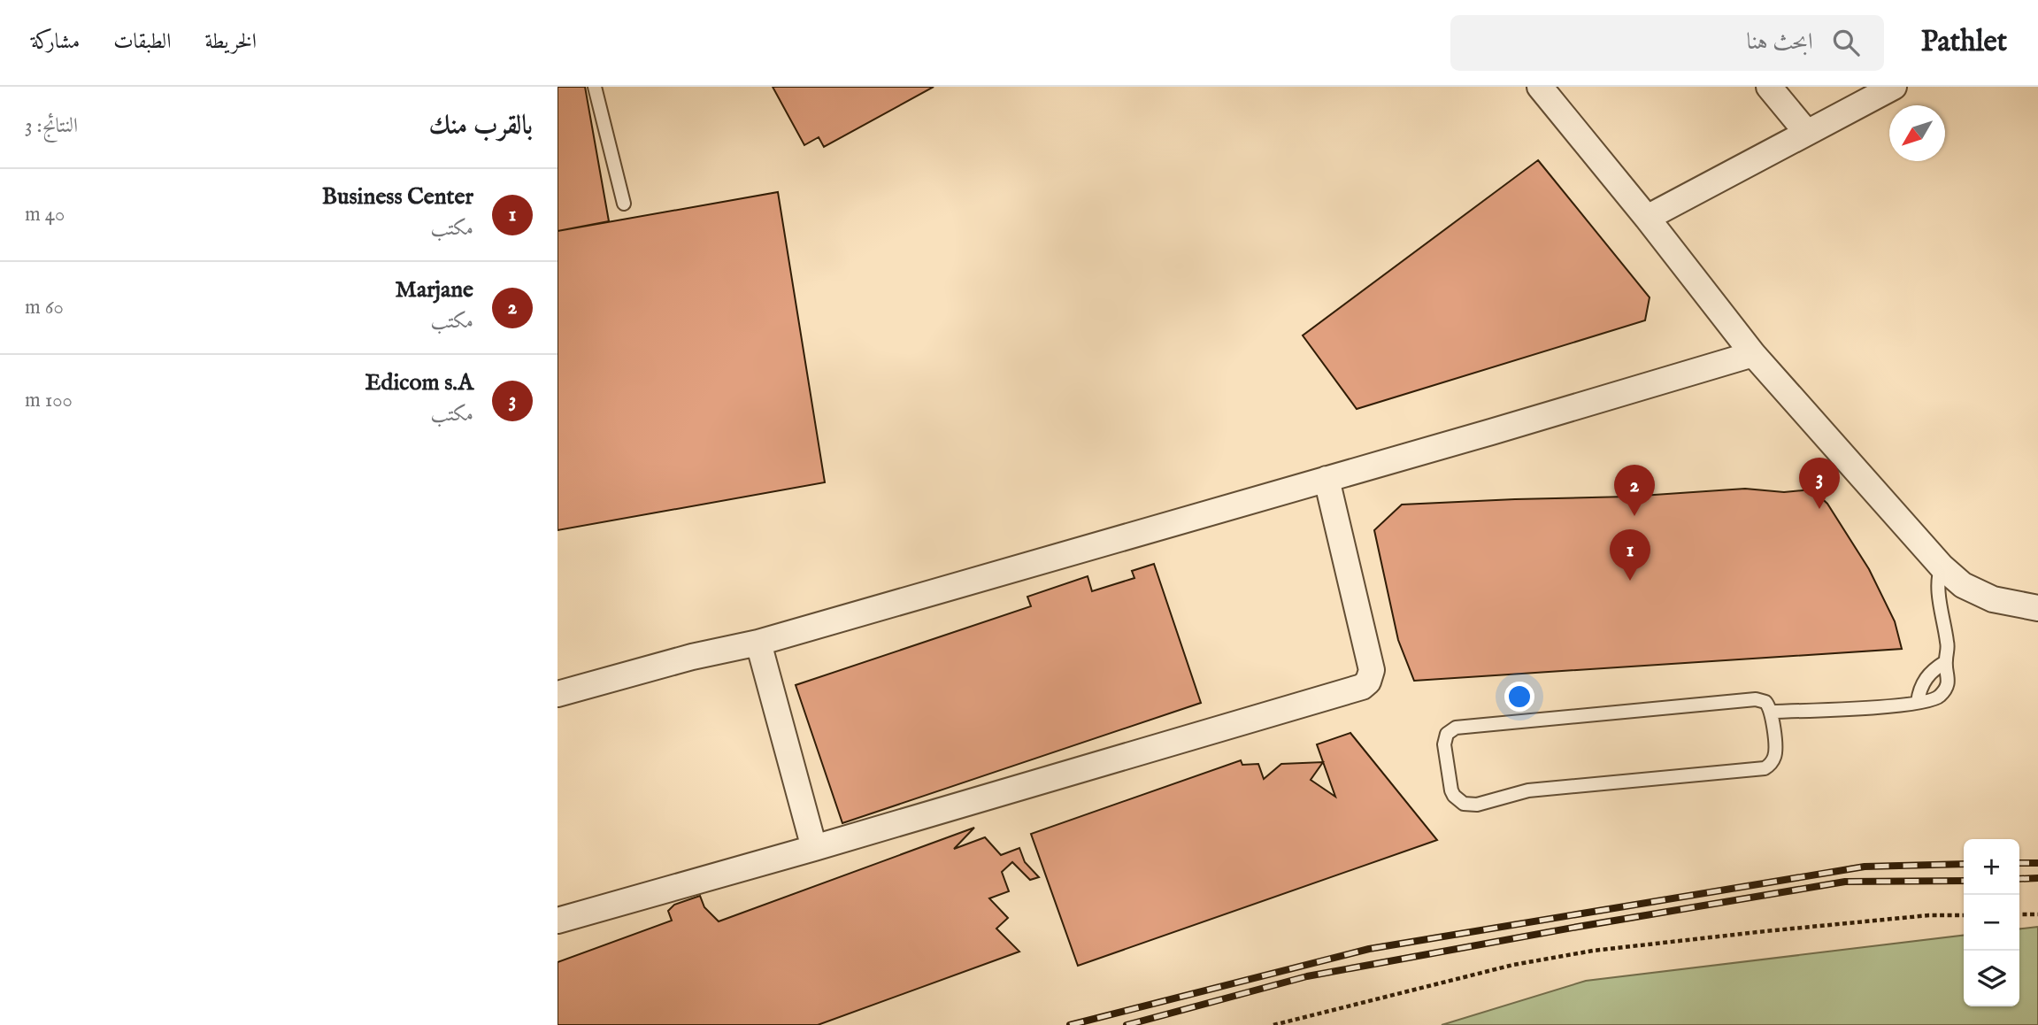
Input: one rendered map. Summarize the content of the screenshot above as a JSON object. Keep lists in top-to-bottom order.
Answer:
{
  "north": "bottom left",
  "page": {
    "header": "Pathlet",
    "search": "ابحث هنا",
    "nav": ["الخريطة", "الطبقات", "مشاركة"],
    "heading": ["بالقرب منك", "النتائج: 3"],
    "list": [
      {
        "mark": "1",
        "name": "Business Center",
        "note": "مكتب",
        "value": "40 m"
      },
      {
        "mark": "2",
        "name": "Marjane",
        "note": "مكتب",
        "value": "60 m"
      },
      {
        "mark": "3",
        "name": "Edicom s.A",
        "note": "مكتب",
        "value": "100 m"
      }
    ],
    "pins": ["3", "2", "1"],
    "map_buttons": ["+", "−"]
  }
}
